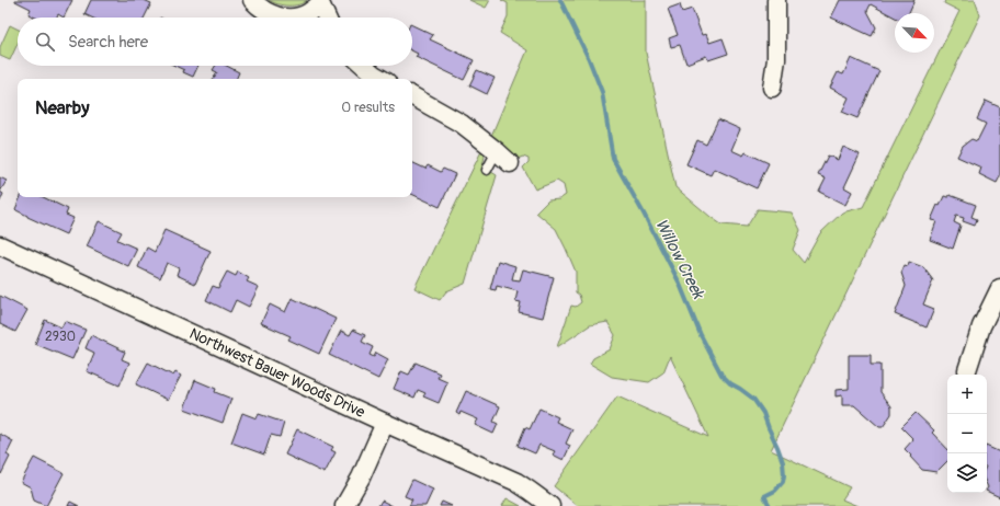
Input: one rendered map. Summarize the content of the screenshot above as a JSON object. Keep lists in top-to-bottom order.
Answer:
{
  "streets": {
    "street": ["Northwest Bauer Woods Drive"]
  },
  "water": ["Willow Creek"],
  "house_numbers": ["2930"],
  "north": "bottom right",
  "page": {
    "search": "Search here",
    "heading": ["Nearby", "0 results"],
    "map_buttons": ["+", "−"]
  }
}
